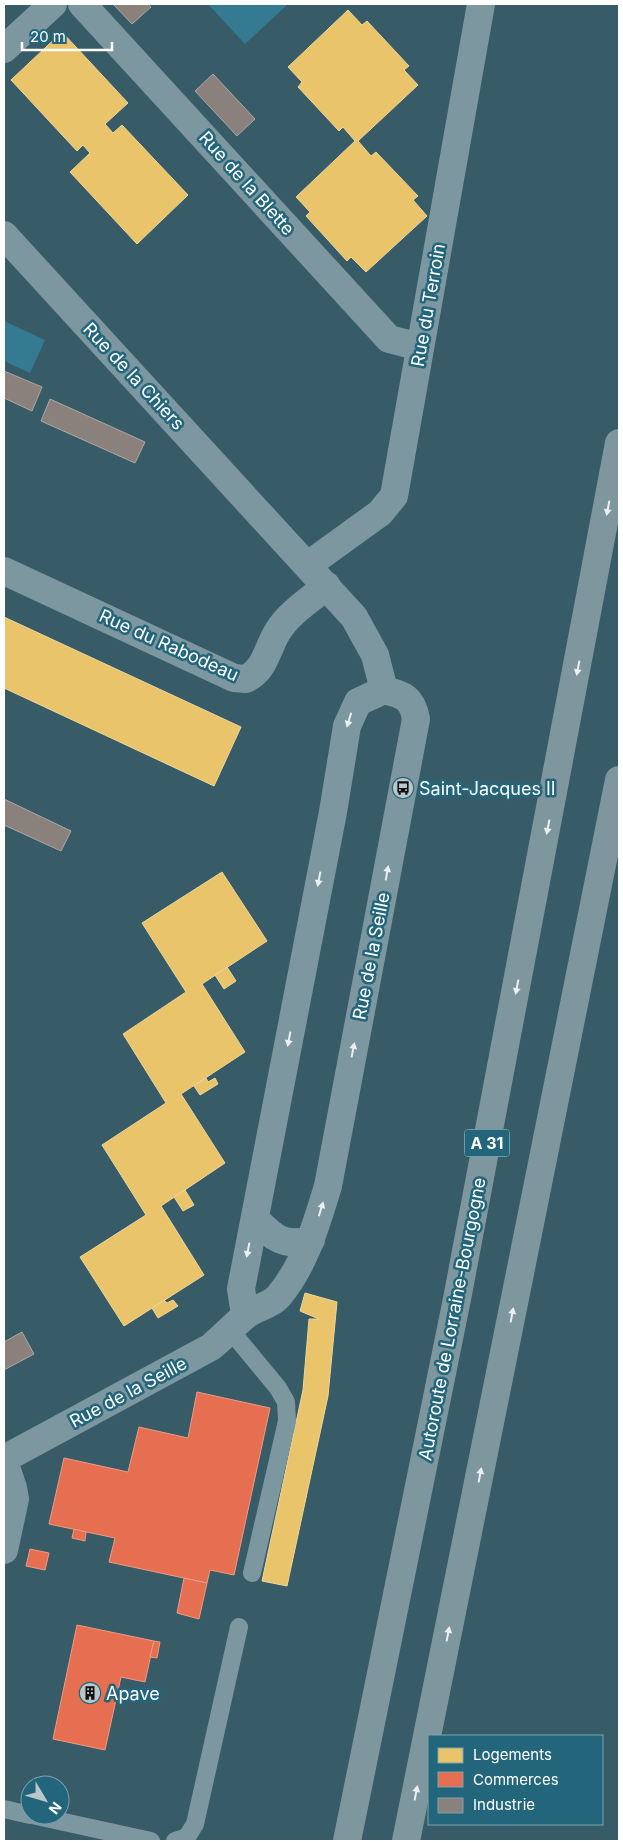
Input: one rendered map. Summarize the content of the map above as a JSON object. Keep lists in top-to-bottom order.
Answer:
{
  "streets": {
    "highway": ["A 31", "Autoroute de Lorraine-Bourgogne"],
    "street": [
      "Rue de la Blette",
      "Rue du Terroin",
      "Rue de la Chiers",
      "Rue du Rabodeau",
      "Rue de la Seille"
    ]
  },
  "crossings": [
    ["Rue de la Blette", "Rue du Terroin"],
    ["Rue du Terroin", "Rue de la Chiers"]
  ],
  "places": {
    "bus stop": ["Saint-Jacques II"],
    "building": ["Apave"]
  },
  "legend": ["Logements", "Commerces", "Industrie"],
  "scale_bar": "20 m",
  "north": "bottom right"
}
